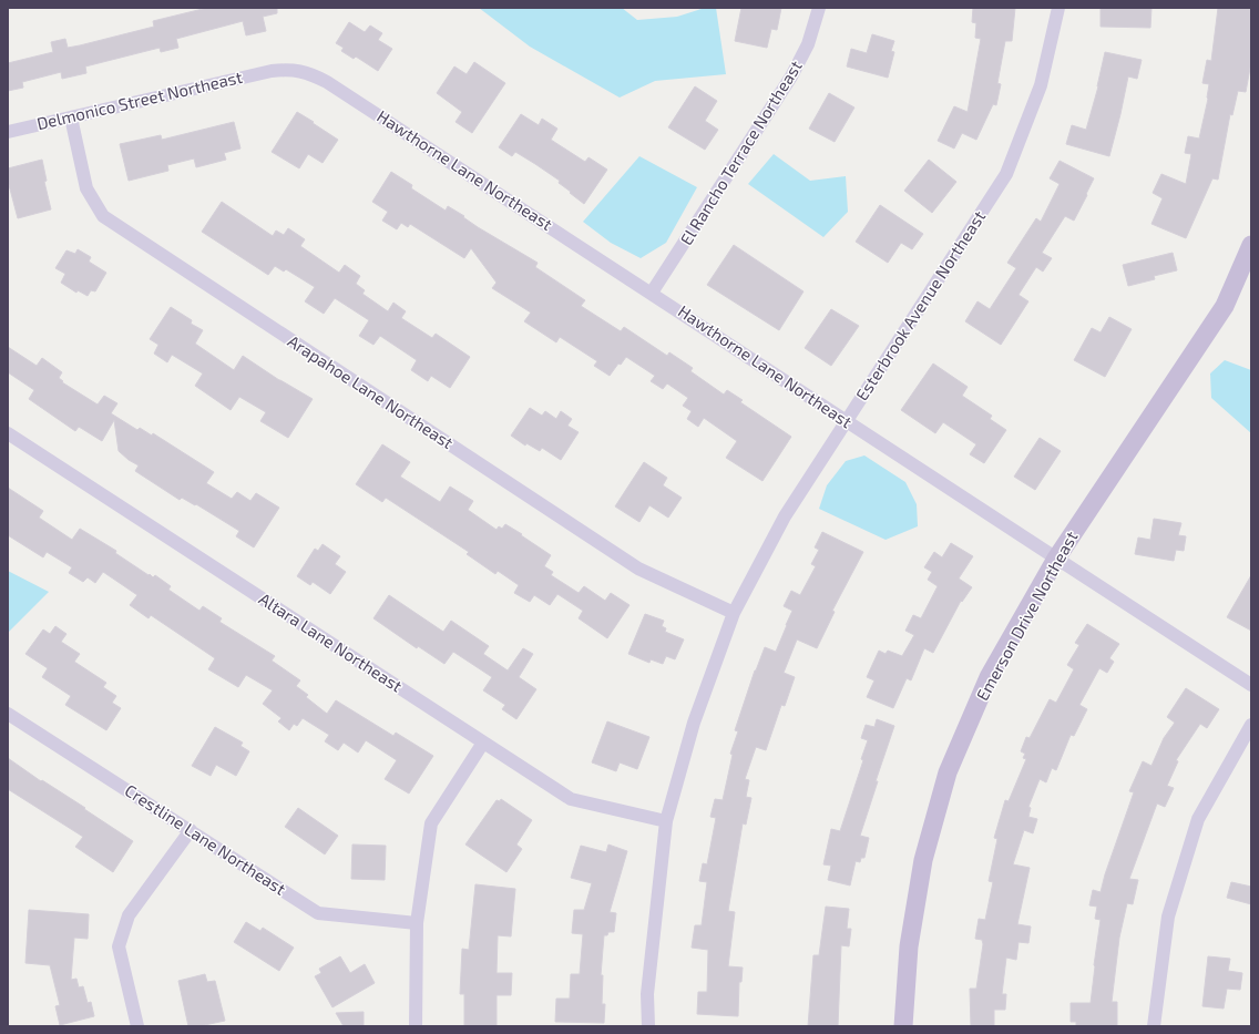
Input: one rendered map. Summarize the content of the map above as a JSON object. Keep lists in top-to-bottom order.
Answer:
{
  "streets": {
    "street": [
      "Delmonico Street Northeast",
      "El Rancho Terrace Northeast",
      "Hawthorne Lane Northeast",
      "Esterbrook Avenue Northeast",
      "Arapahoe Lane Northeast",
      "Emerson Drive Northeast",
      "Altara Lane Northeast",
      "Crestline Lane Northeast"
    ]
  },
  "crossings": [
    ["Delmonico Street Northeast", "Hawthorne Lane Northeast"],
    ["Delmonico Street Northeast", "Arapahoe Lane Northeast"],
    ["El Rancho Terrace Northeast", "Hawthorne Lane Northeast"],
    ["Hawthorne Lane Northeast", "Esterbrook Avenue Northeast"],
    ["Hawthorne Lane Northeast", "Emerson Drive Northeast"],
    ["Esterbrook Avenue Northeast", "Arapahoe Lane Northeast"],
    ["Esterbrook Avenue Northeast", "Altara Lane Northeast"]
  ]
}
